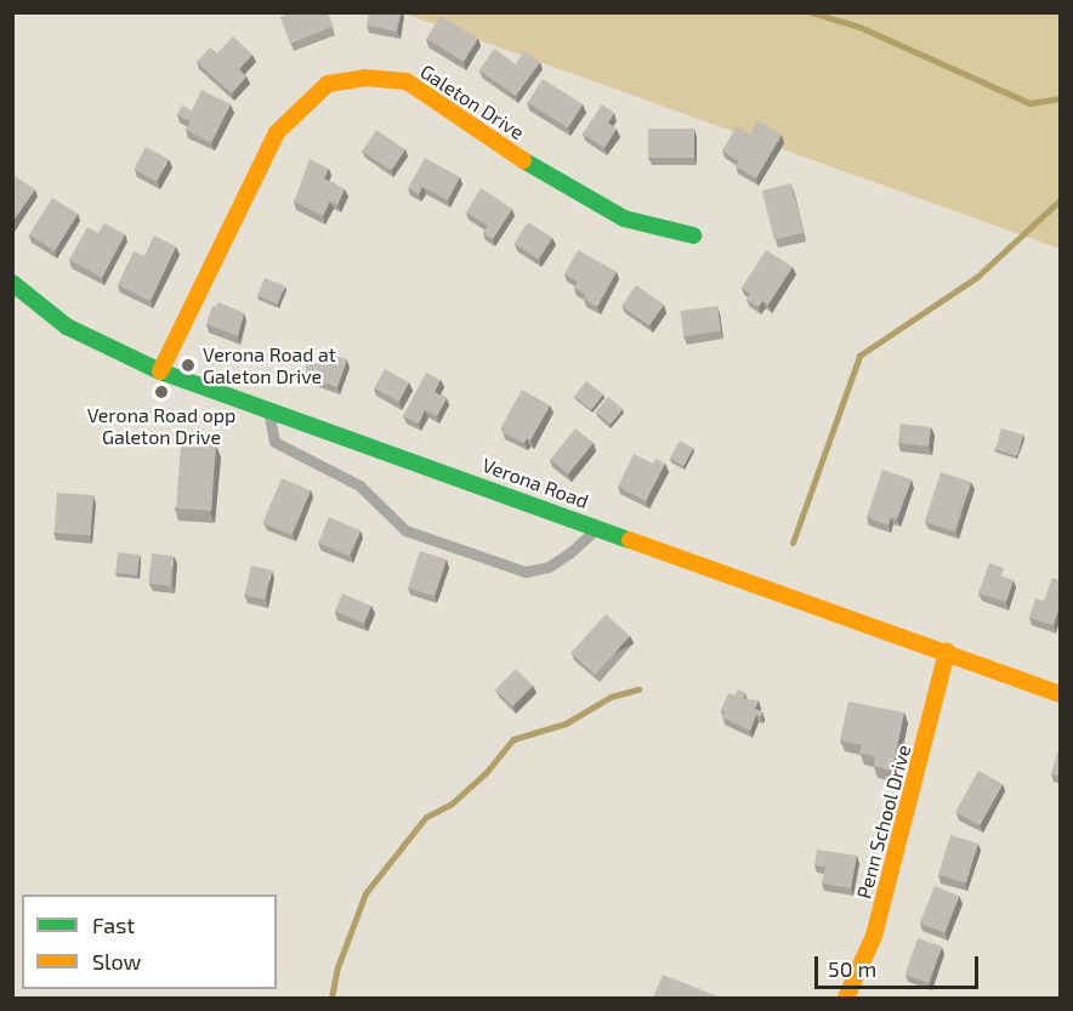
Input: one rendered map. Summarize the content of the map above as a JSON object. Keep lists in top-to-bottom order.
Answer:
{
  "streets": {
    "street": ["Galeton Drive", "Verona Road", "Penn School Drive"]
  },
  "crossings": [
    ["Galeton Drive", "Verona Road"],
    ["Verona Road", "Penn School Drive"]
  ],
  "places": ["Verona Road at Galeton Drive", "Verona Road opp Galeton Drive"],
  "legend": ["Fast", "Slow"],
  "scale_bar": "50 m"
}
